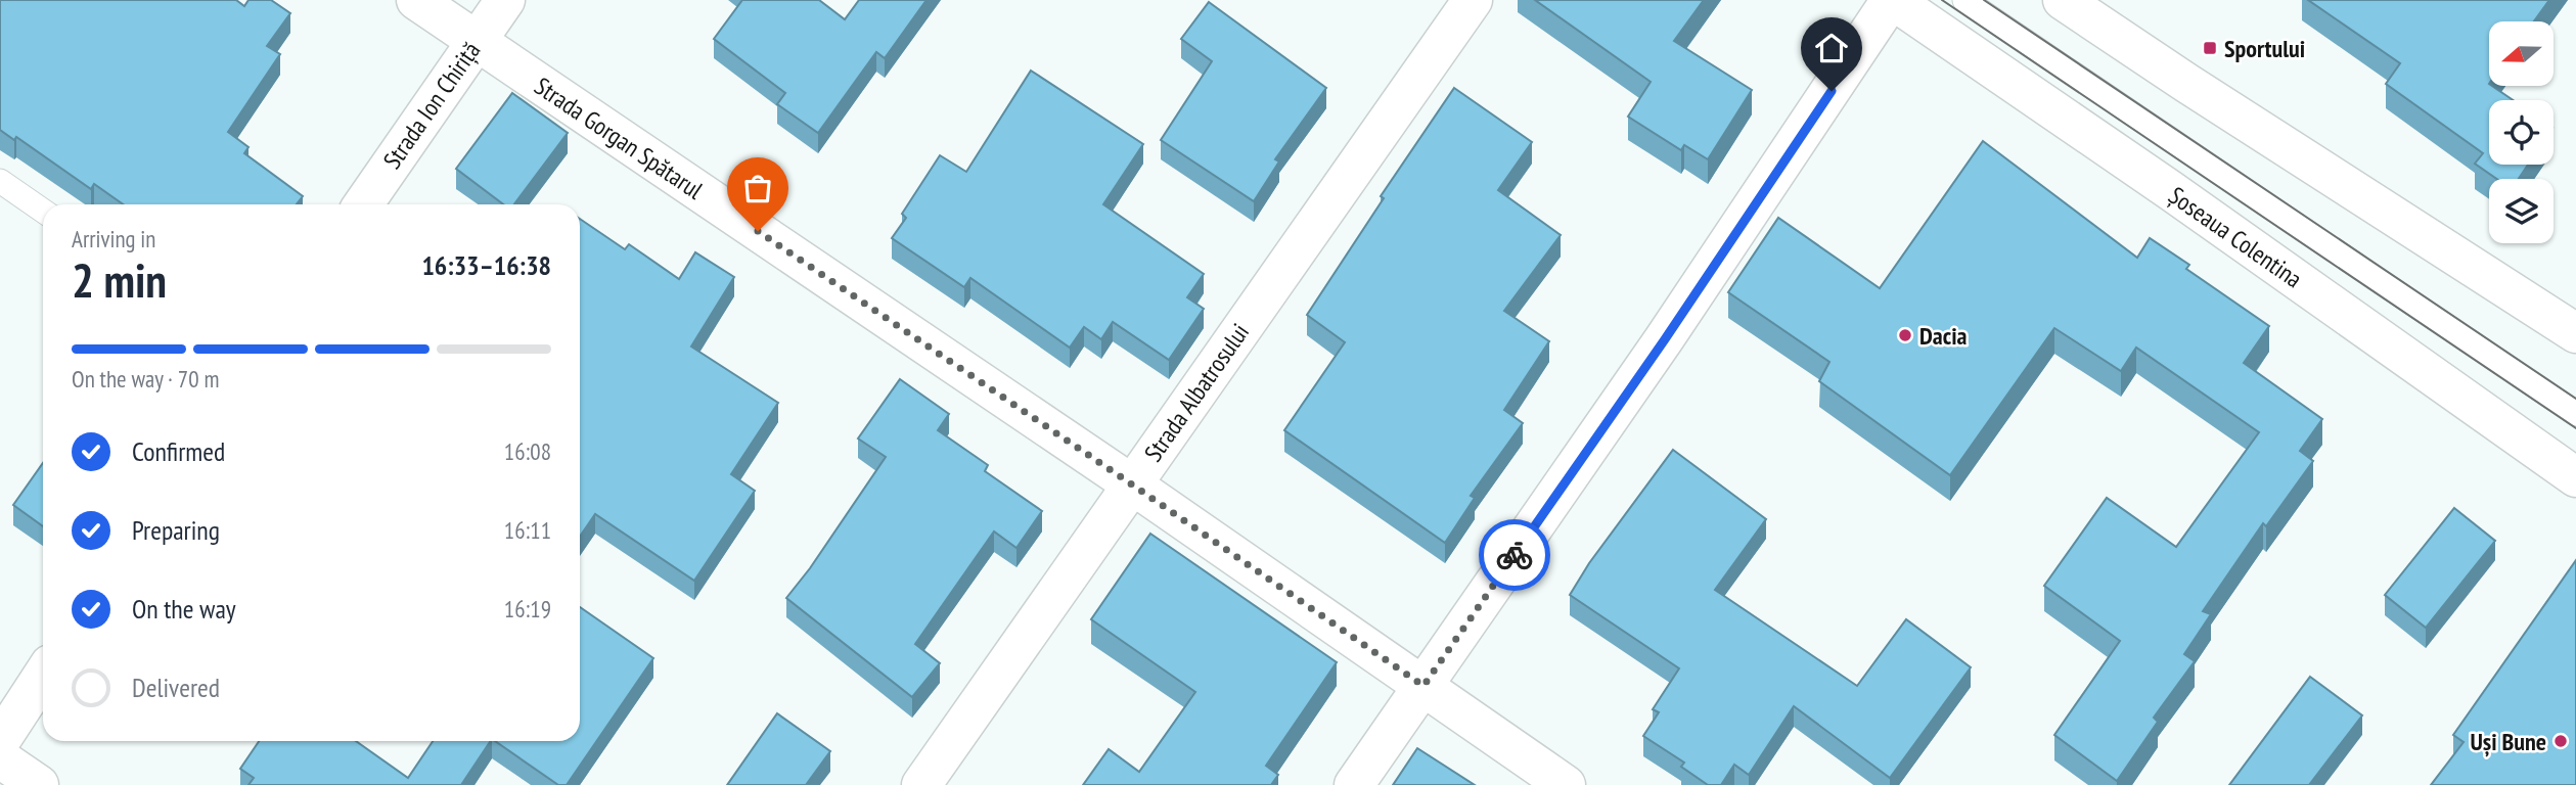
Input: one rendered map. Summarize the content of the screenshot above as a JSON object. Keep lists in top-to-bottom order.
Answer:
{
  "streets": {
    "street": [
      "Strada Ion Chiriță",
      "Strada Gorgan Spătarul",
      "Șoseaua Colentina",
      "Strada Albatrosului"
    ]
  },
  "crossings": [
    ["Strada Ion Chiriță", "Strada Gorgan Spătarul"],
    ["Strada Gorgan Spătarul", "Strada Albatrosului"]
  ],
  "places": {
    "transit": ["Sportului"],
    "other": ["Dacia", "Uși Bune"]
  },
  "north": "left",
  "page": {
    "heading": ["2 min", "Arriving in", "16:33–16:38"],
    "bar": "On the way · 70 m",
    "list": [
      ["Confirmed", "16:08"],
      ["Preparing", "16:11"],
      ["On the way", "16:19"],
      "Delivered"
    ]
  }
}
